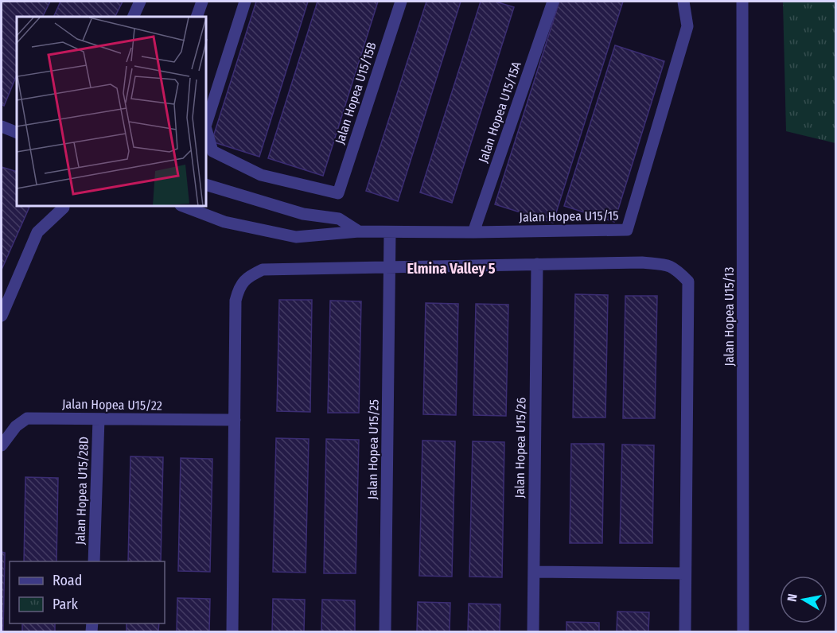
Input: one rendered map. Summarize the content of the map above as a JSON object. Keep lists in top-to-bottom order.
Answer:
{
  "streets": {
    "street": [
      "Jalan Hopea U15/15B",
      "Jalan Hopea U15/15A",
      "Jalan Hopea U15/15",
      "Jalan Hopea U15/13",
      "Jalan Hopea U15/22",
      "Jalan Hopea U15/26",
      "Jalan Hopea U15/25",
      "Jalan Hopea U15/28D"
    ]
  },
  "crossings": [
    ["Jalan Hopea U15/15A", "Jalan Hopea U15/15"],
    ["Jalan Hopea U15/15", "Jalan Hopea U15/25"],
    ["Jalan Hopea U15/22", "Jalan Hopea U15/28D"]
  ],
  "districts": ["Elmina Valley 5"],
  "legend": ["Road", "Park"],
  "north": "left"
}
